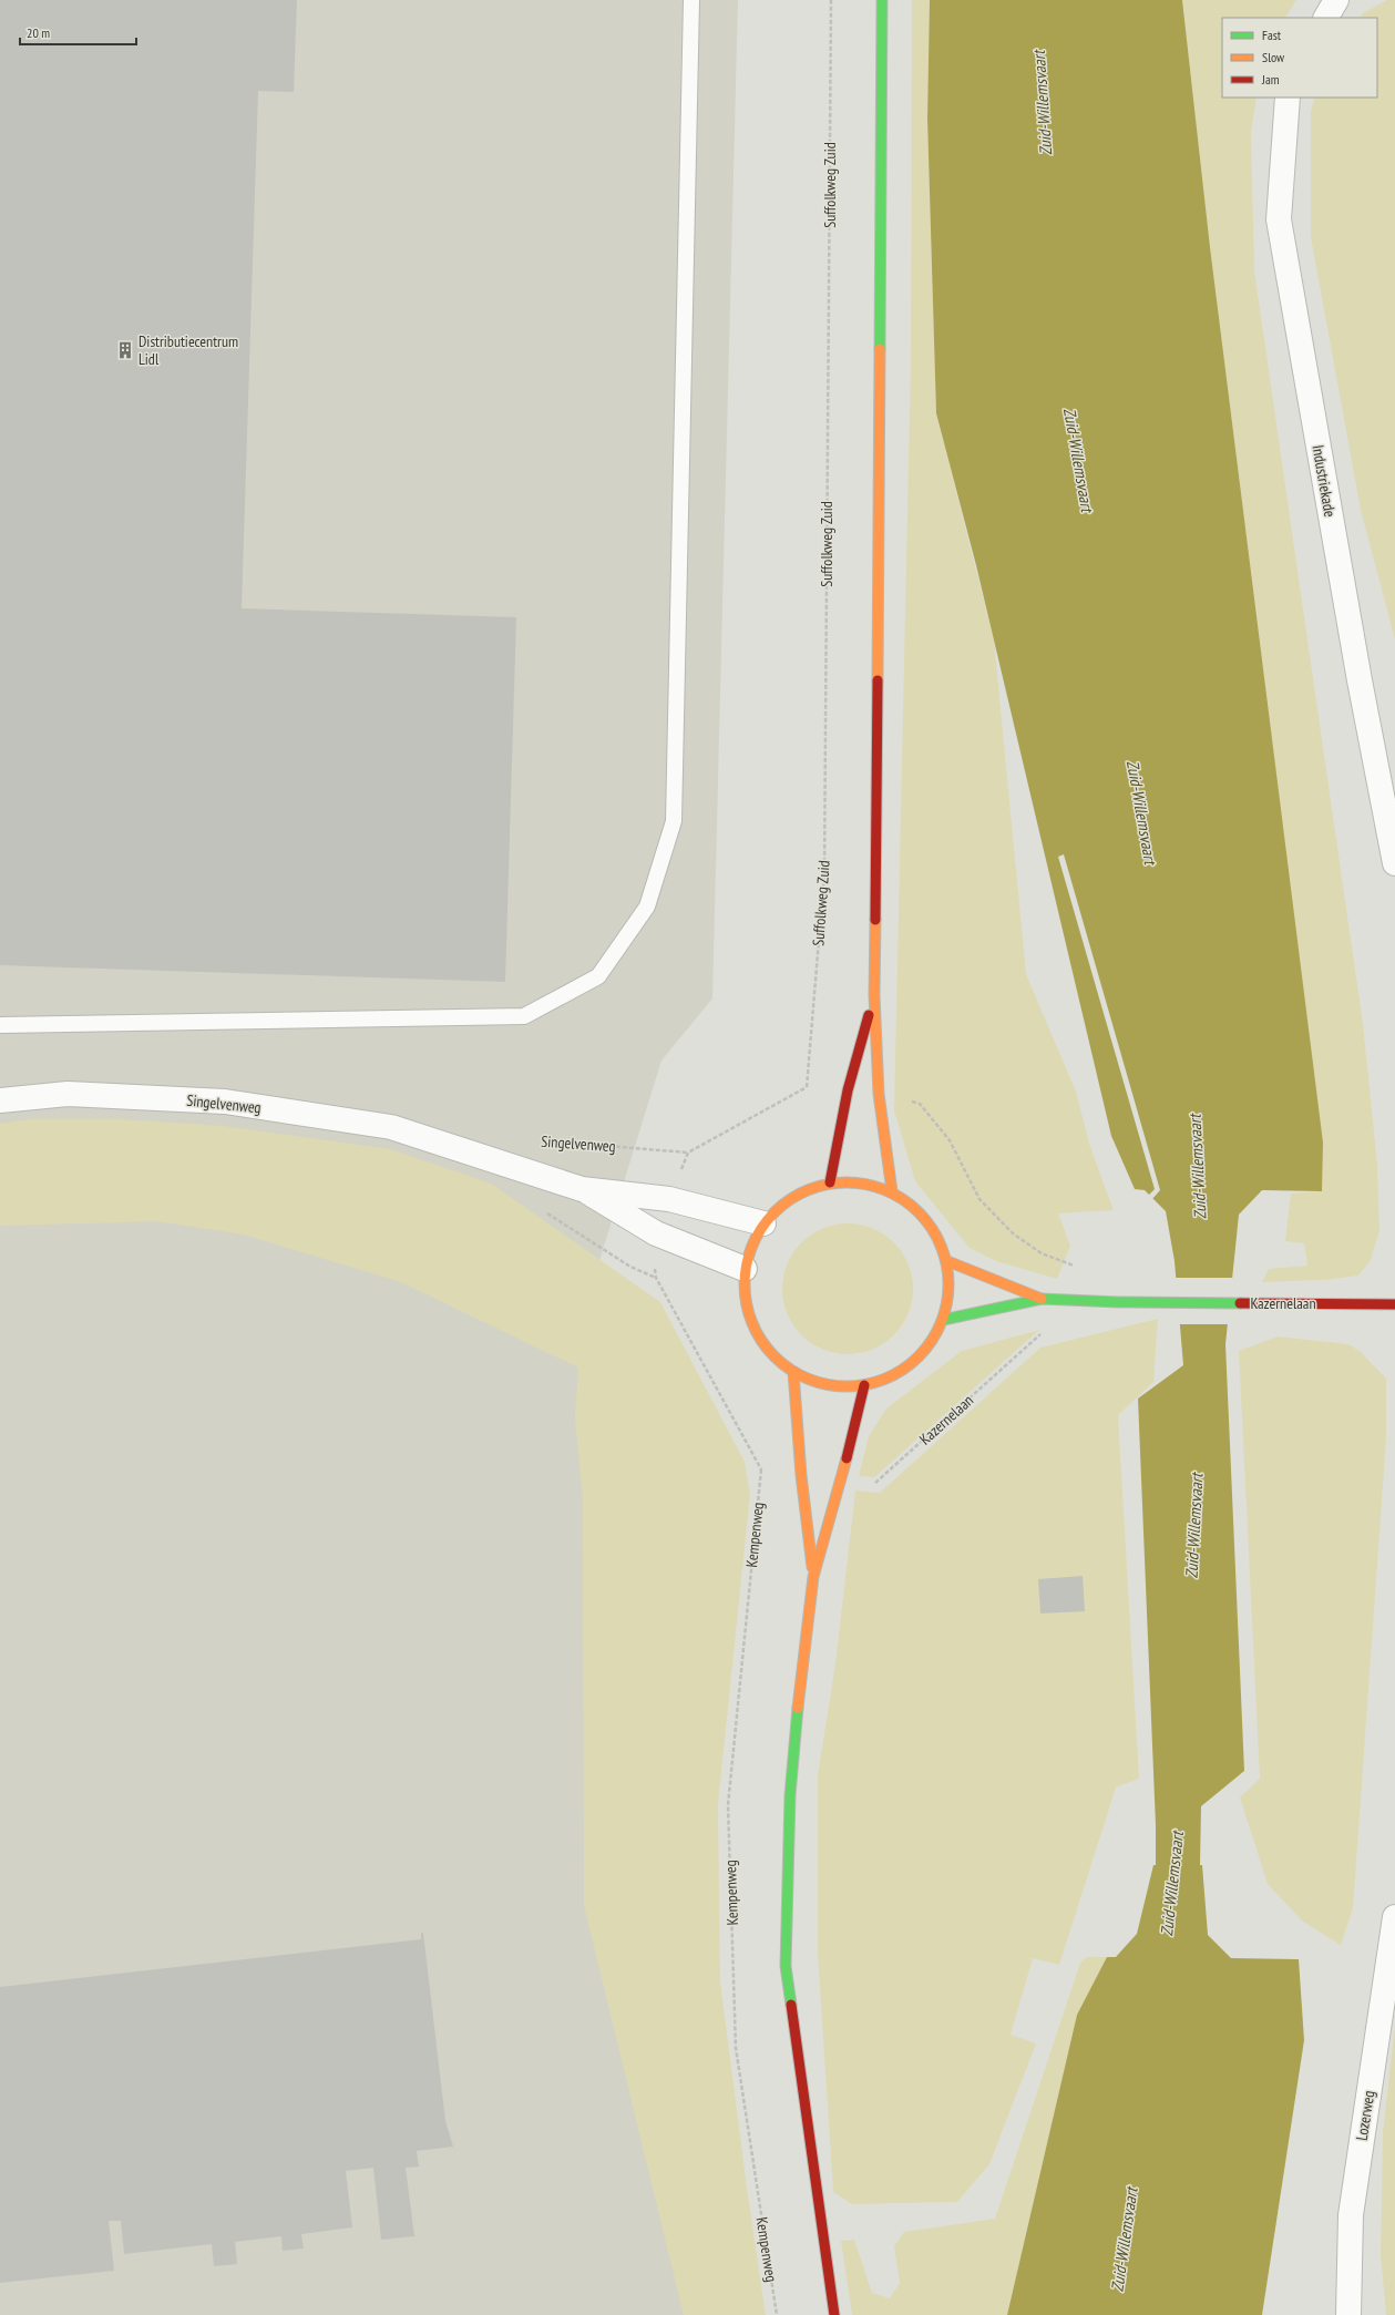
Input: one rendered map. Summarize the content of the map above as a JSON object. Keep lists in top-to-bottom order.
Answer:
{
  "streets": {
    "main road": ["Kazernelaan"],
    "street": ["Industriekade", "Singelvenweg", "Lozerweg"],
    "path": ["Suffolkweg Zuid", "Kempenweg"]
  },
  "crossings": [
    ["Suffolkweg Zuid", "Singelvenweg"]
  ],
  "water": ["Zuid-Willemsvaart"],
  "places": {
    "building": ["Distributiecentrum Lidl"]
  },
  "legend": ["Fast", "Slow", "Jam"],
  "scale_bar": "20 m"
}
